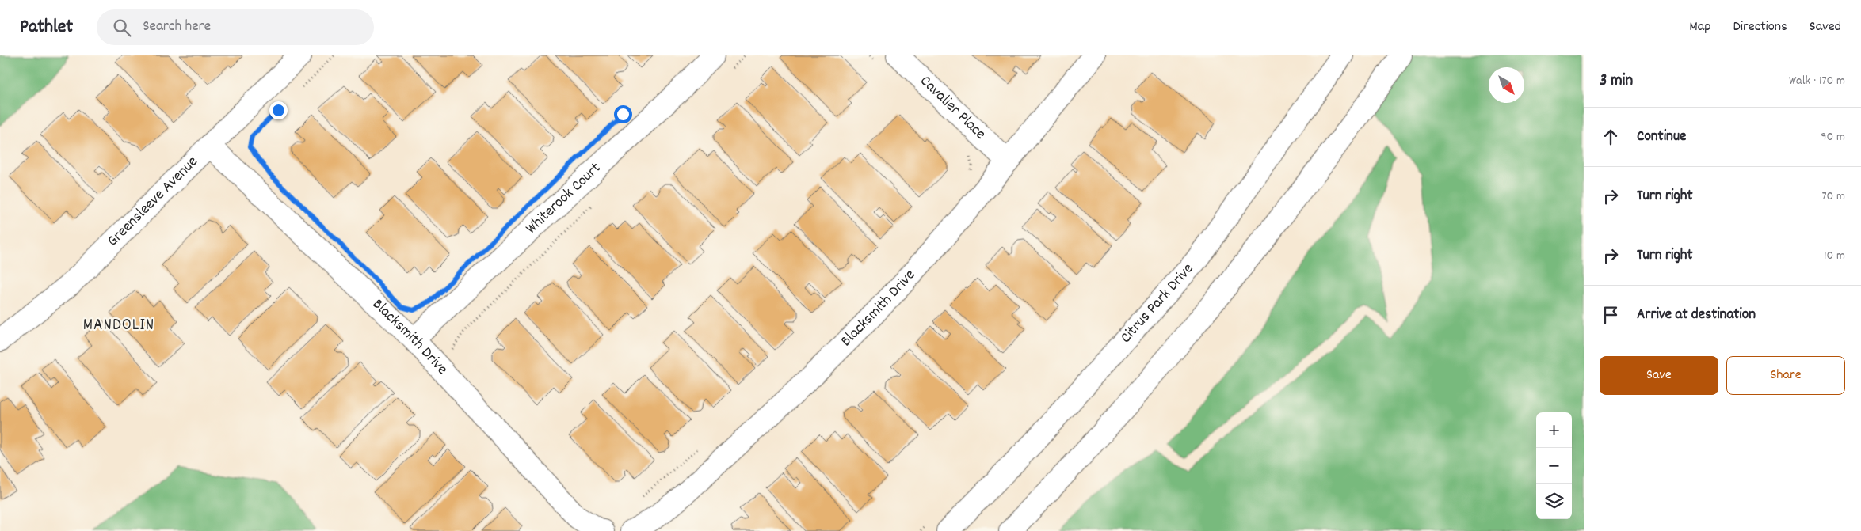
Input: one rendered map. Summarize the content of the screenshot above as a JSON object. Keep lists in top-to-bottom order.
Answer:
{
  "streets": {
    "street": [
      "Cavalier Place",
      "Whiterook Court",
      "Greensleeve Avenue",
      "Citrus Park Drive",
      "Blacksmith Drive"
    ]
  },
  "crossings": [
    ["Cavalier Place", "Blacksmith Drive"],
    ["Whiterook Court", "Blacksmith Drive"],
    ["Greensleeve Avenue", "Blacksmith Drive"]
  ],
  "districts": ["MANDOLIN"],
  "north": "bottom right",
  "page": {
    "header": "Pathlet",
    "search": "Search here",
    "nav": ["Map", "Directions", "Saved"],
    "heading": ["3 min", "Walk · 170 m"],
    "list": [
      ["Continue", "90 m"],
      ["Turn right", "70 m"],
      ["Turn right", "10 m"],
      "Arrive at destination"
    ],
    "buttons": ["Save", "Share"],
    "map_buttons": ["+", "−"]
  }
}
